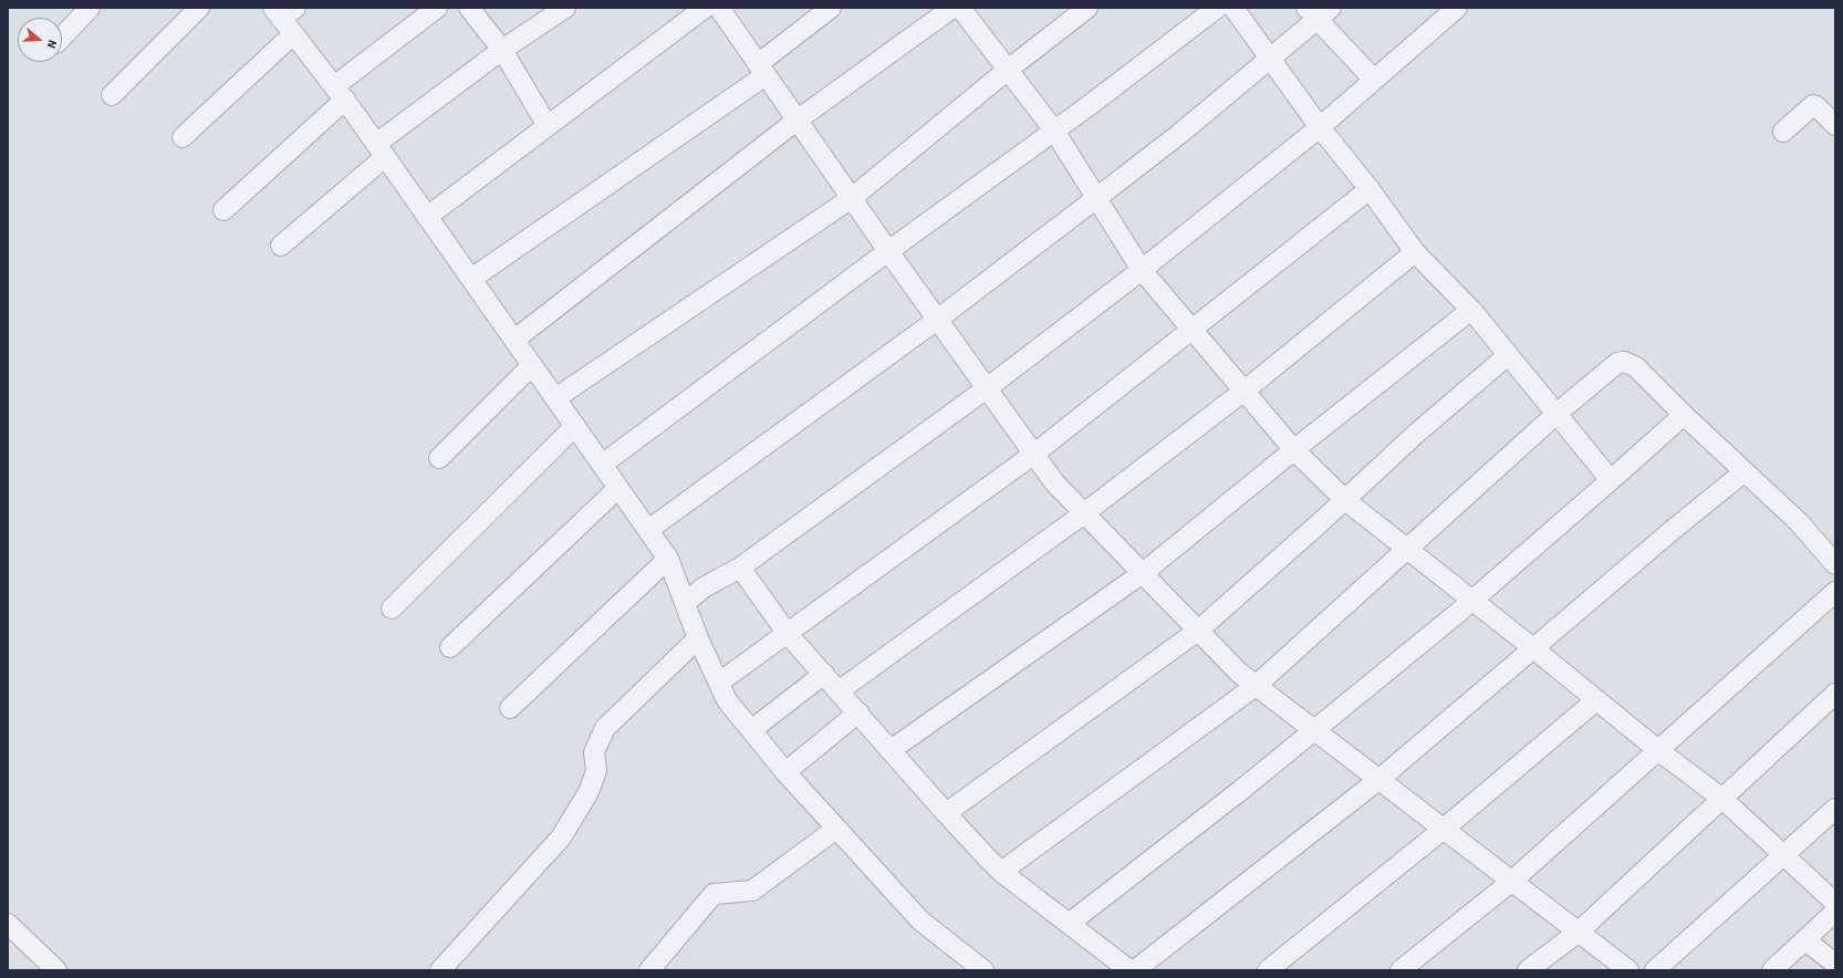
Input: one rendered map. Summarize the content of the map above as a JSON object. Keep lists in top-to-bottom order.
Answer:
{
  "north": "right"
}
